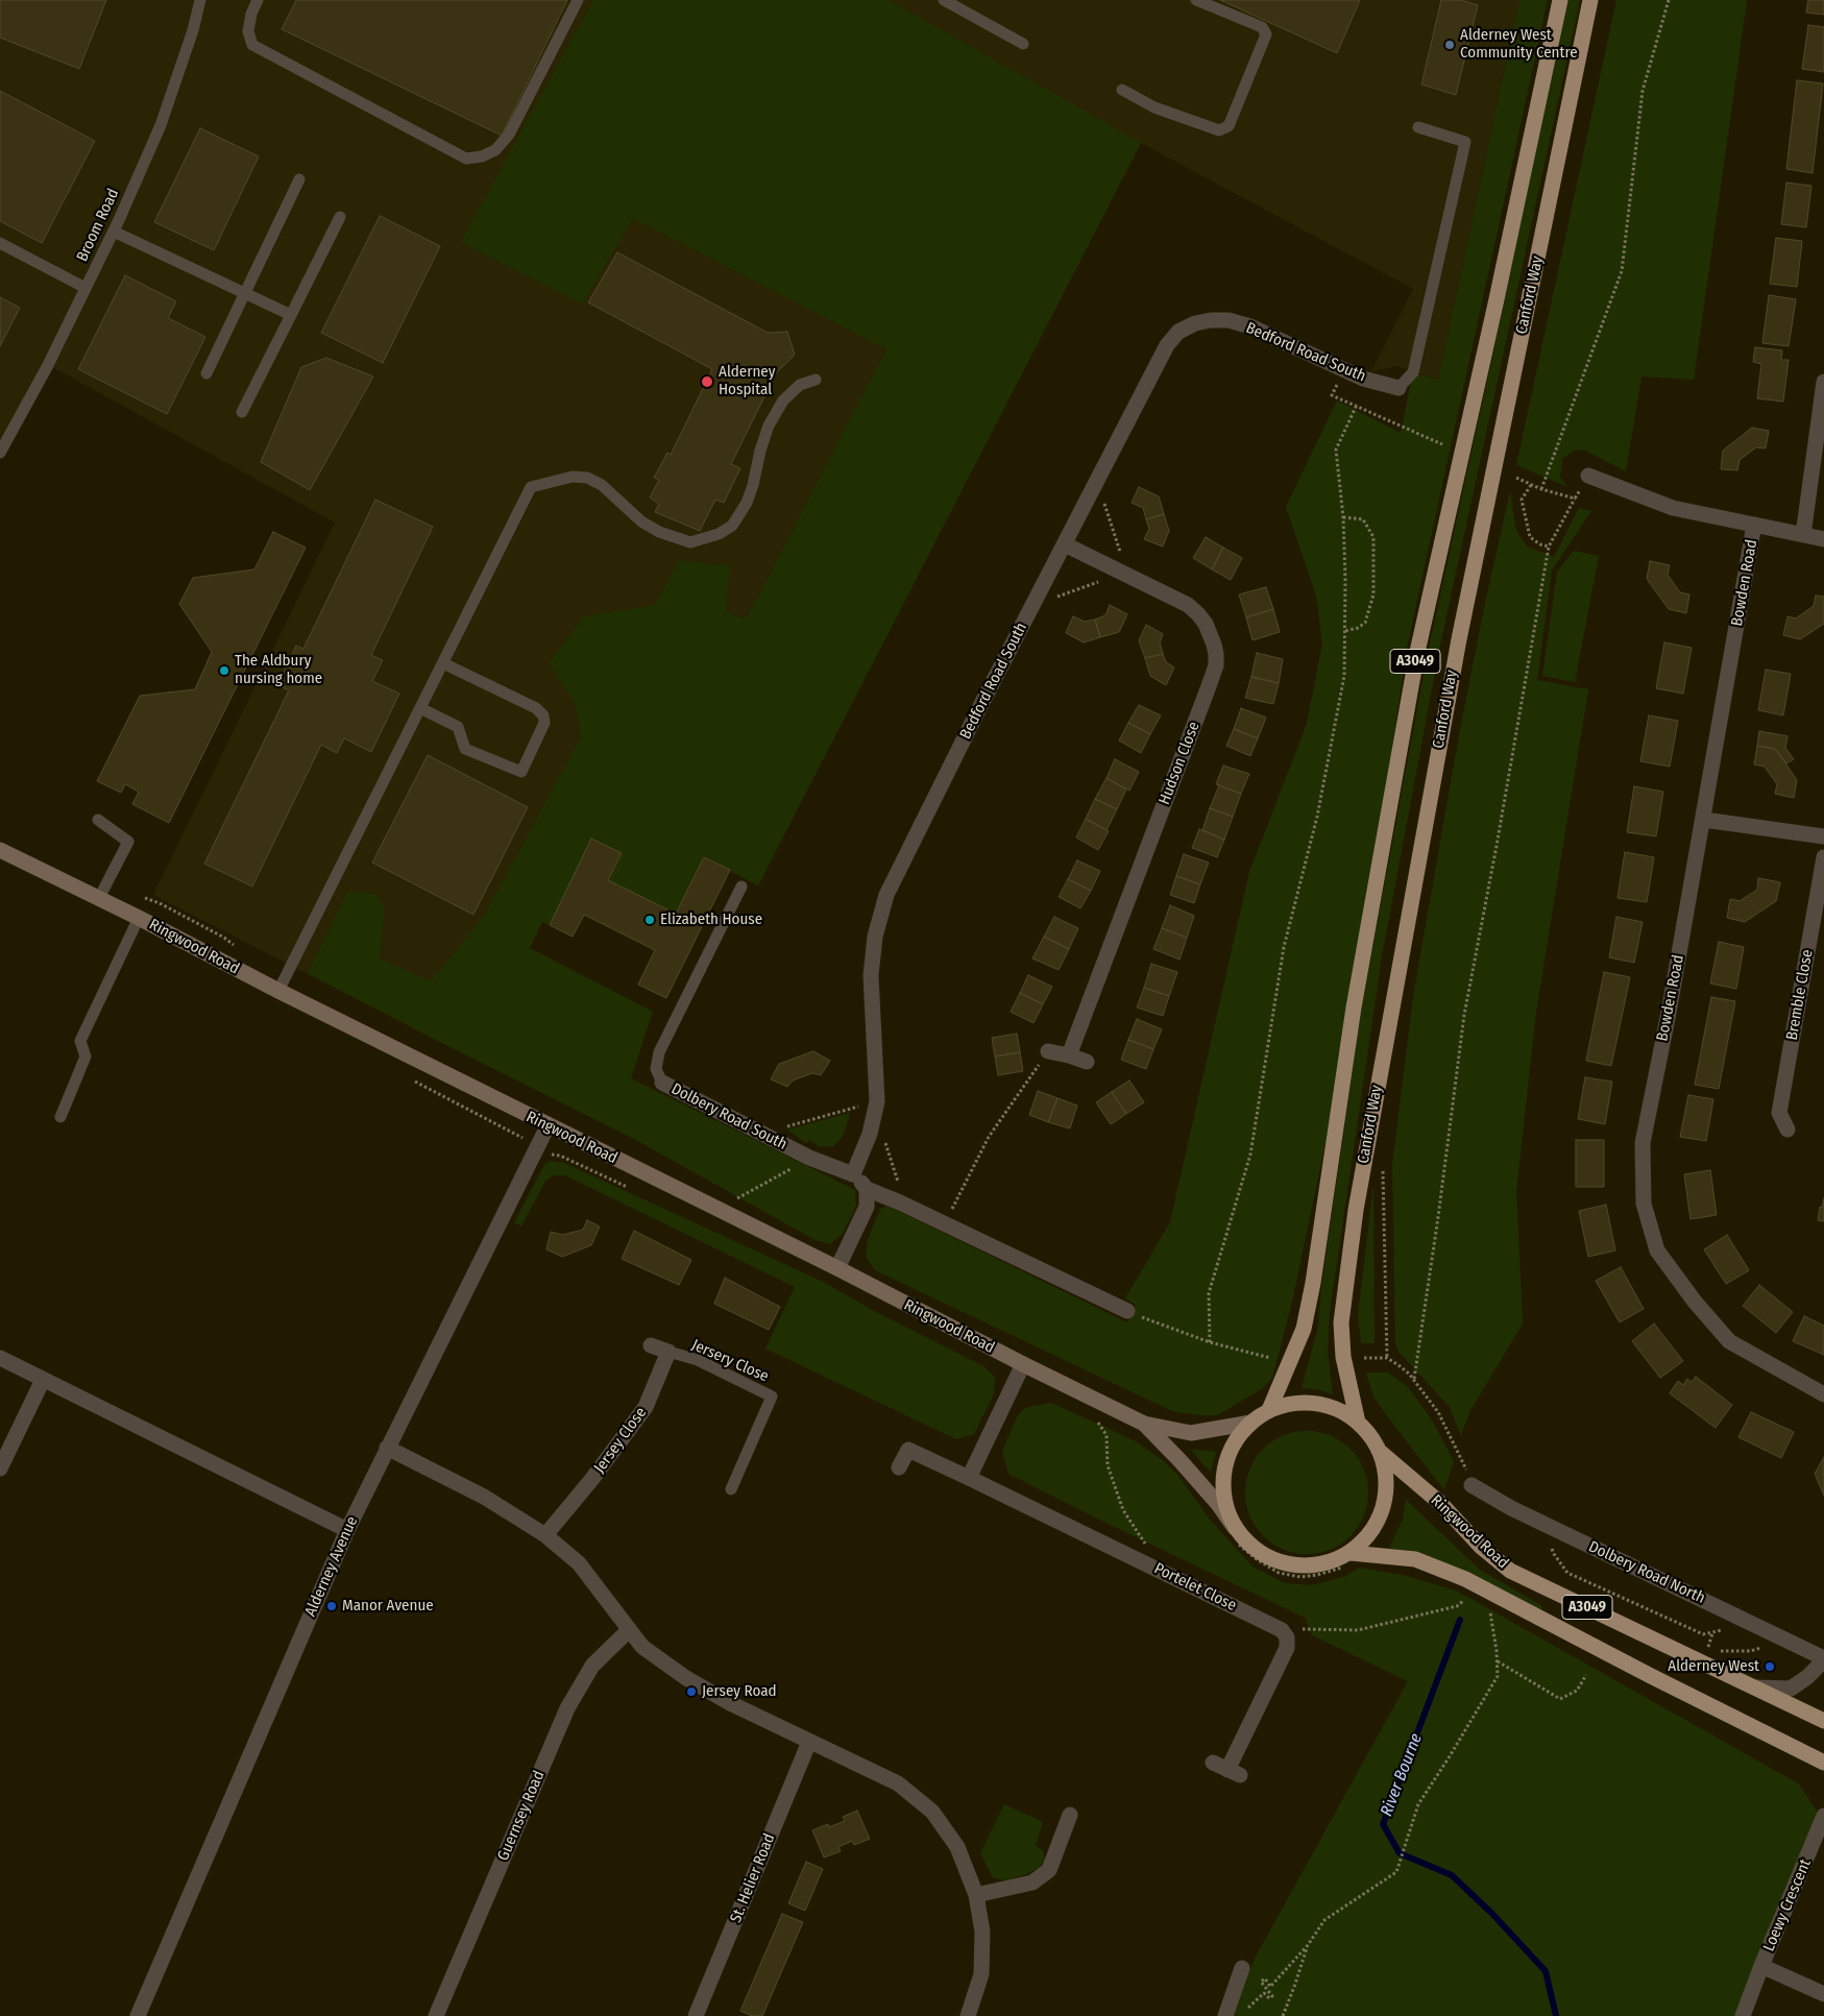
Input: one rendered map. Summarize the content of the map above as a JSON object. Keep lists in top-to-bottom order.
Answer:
{
  "streets": {
    "highway": ["Canford Way", "A3049", "Ringwood Road"],
    "street": [
      "Bedford Road South",
      "Bowden Road",
      "Hudson Close",
      "Bremble Close",
      "Dolbery Road South",
      "Jersey Close",
      "Alderney Avenue",
      "Dolbery Road North",
      "Portelet Close",
      "Guernsey Road",
      "St. Helier Road",
      "Loewy Crescent"
    ],
    "lane": ["Broom Road", "Jersery Close"]
  },
  "crossings": [
    ["Canford Way", "A3049"],
    ["Canford Way", "Ringwood Road"],
    ["Bedford Road South", "Hudson Close"],
    ["Bedford Road South", "Dolbery Road South"],
    ["A3049", "Ringwood Road"],
    ["Ringwood Road", "Alderney Avenue"],
    ["Jersery Close", "Jersey Close"]
  ],
  "water": ["River Bourne"],
  "places": [
    "Alderney West Community Centre",
    "Alderney Hospital",
    "The Aldbury nursing home",
    "Elizabeth House",
    "Manor Avenue",
    "Alderney West",
    "Jersey Road"
  ]
}
